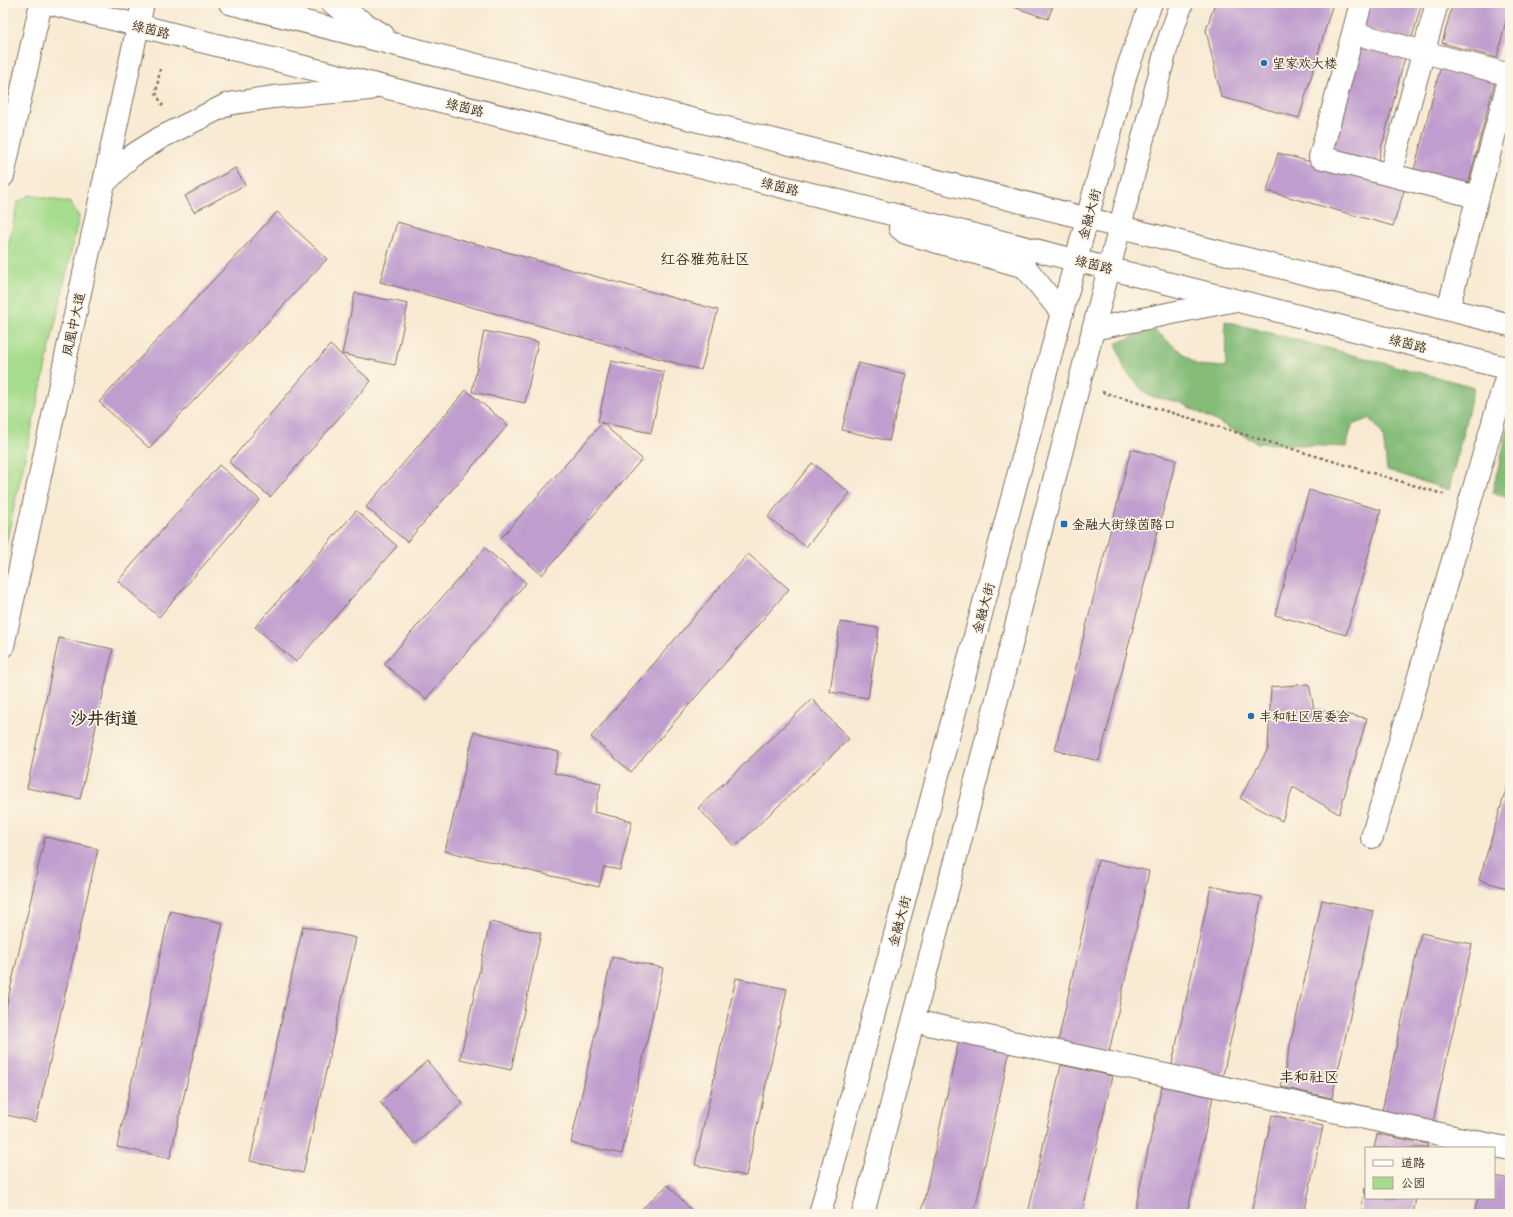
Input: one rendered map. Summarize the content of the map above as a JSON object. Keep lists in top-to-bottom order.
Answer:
{
  "streets": {
    "main road": ["绿茵路", "金融大街", "凤凰中大道"]
  },
  "crossings": [
    ["绿茵路", "金融大街"],
    ["绿茵路", "凤凰中大道"]
  ],
  "districts": ["红谷雅苑社区", "沙井街道", "丰和社区"],
  "places": {
    "other": ["望家欢大楼", "丰和社区居委会"],
    "transit": ["金融大街绿茵路口"]
  },
  "legend": ["道路", "公园"]
}
